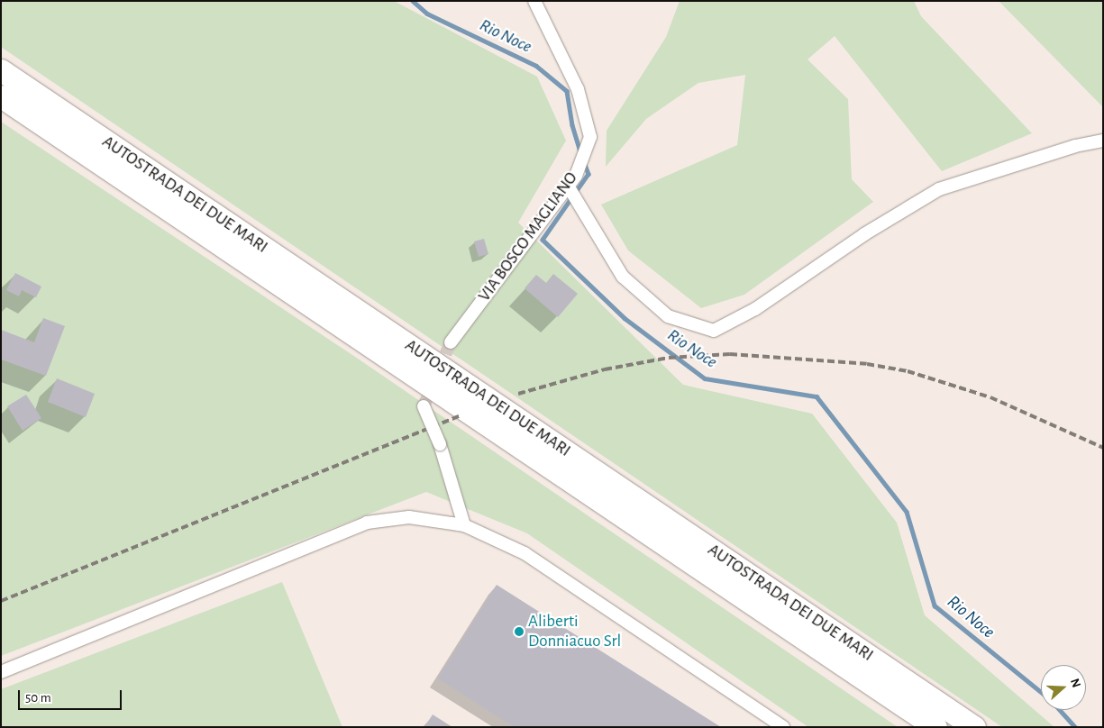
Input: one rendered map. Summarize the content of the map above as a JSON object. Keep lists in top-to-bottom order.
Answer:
{
  "streets": {
    "highway": ["AUTOSTRADA DEI DUE MARI"],
    "street": ["VIA BOSCO MAGLIANO"]
  },
  "water": ["Rio Noce"],
  "places": ["Aliberti Donniacuo Srl"],
  "scale_bar": "50 m",
  "north": "right"
}
